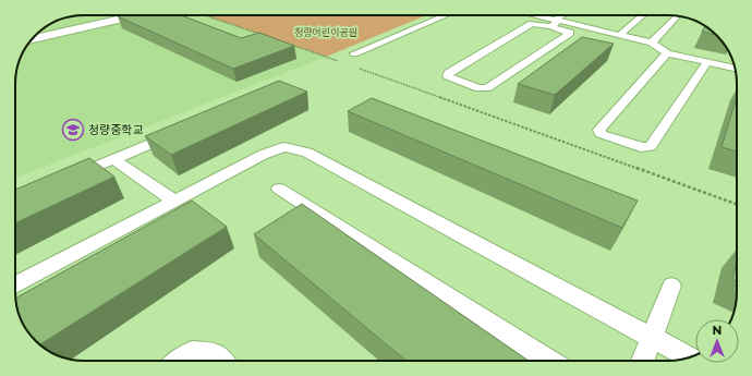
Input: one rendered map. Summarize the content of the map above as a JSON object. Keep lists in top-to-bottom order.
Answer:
{
  "parks": ["청량어린이공원"],
  "places": {
    "school or university": ["청량중학교"]
  },
  "north": "top"
}
